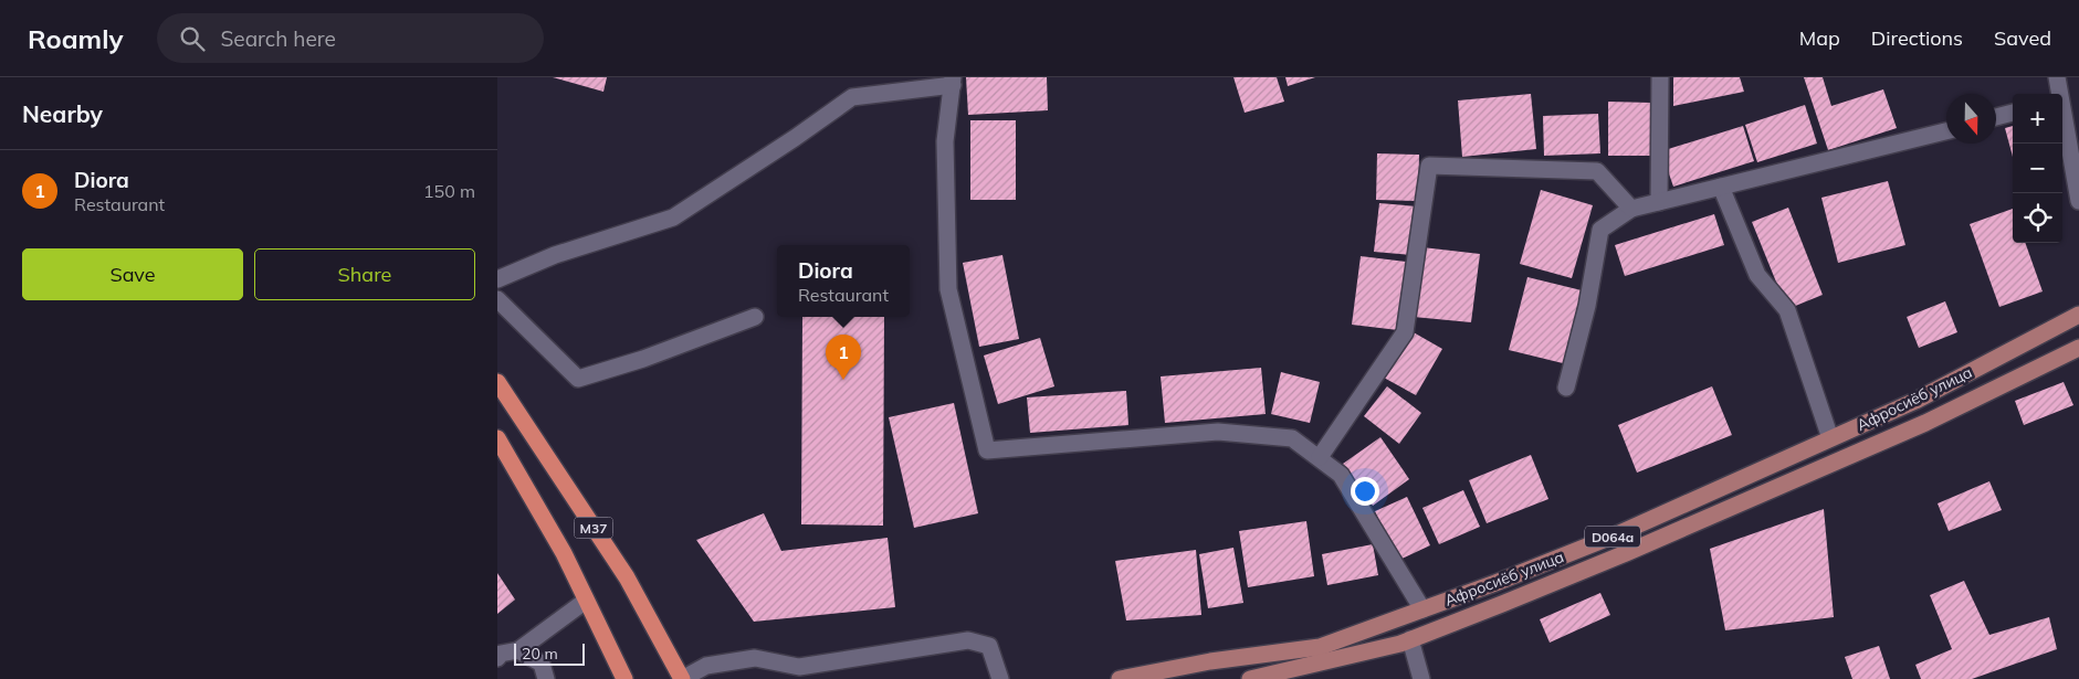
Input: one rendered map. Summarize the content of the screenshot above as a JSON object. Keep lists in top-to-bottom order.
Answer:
{
  "streets": {
    "highway": ["M37"],
    "main road": ["Афросиёб улица", "D064a"]
  },
  "scale_bar": "20 m",
  "north": "bottom",
  "page": {
    "header": "Roamly",
    "search": "Search here",
    "nav": ["Map", "Directions", "Saved"],
    "heading": "Nearby",
    "map_buttons": ["+", "−"],
    "list": [
      {
        "mark": "1",
        "name": "Diora",
        "note": "Restaurant",
        "value": "150 m"
      }
    ],
    "buttons": ["Save", "Share"],
    "popup": ["Diora", "Restaurant"],
    "pins": "1",
    "scale": "20 m"
  }
}
